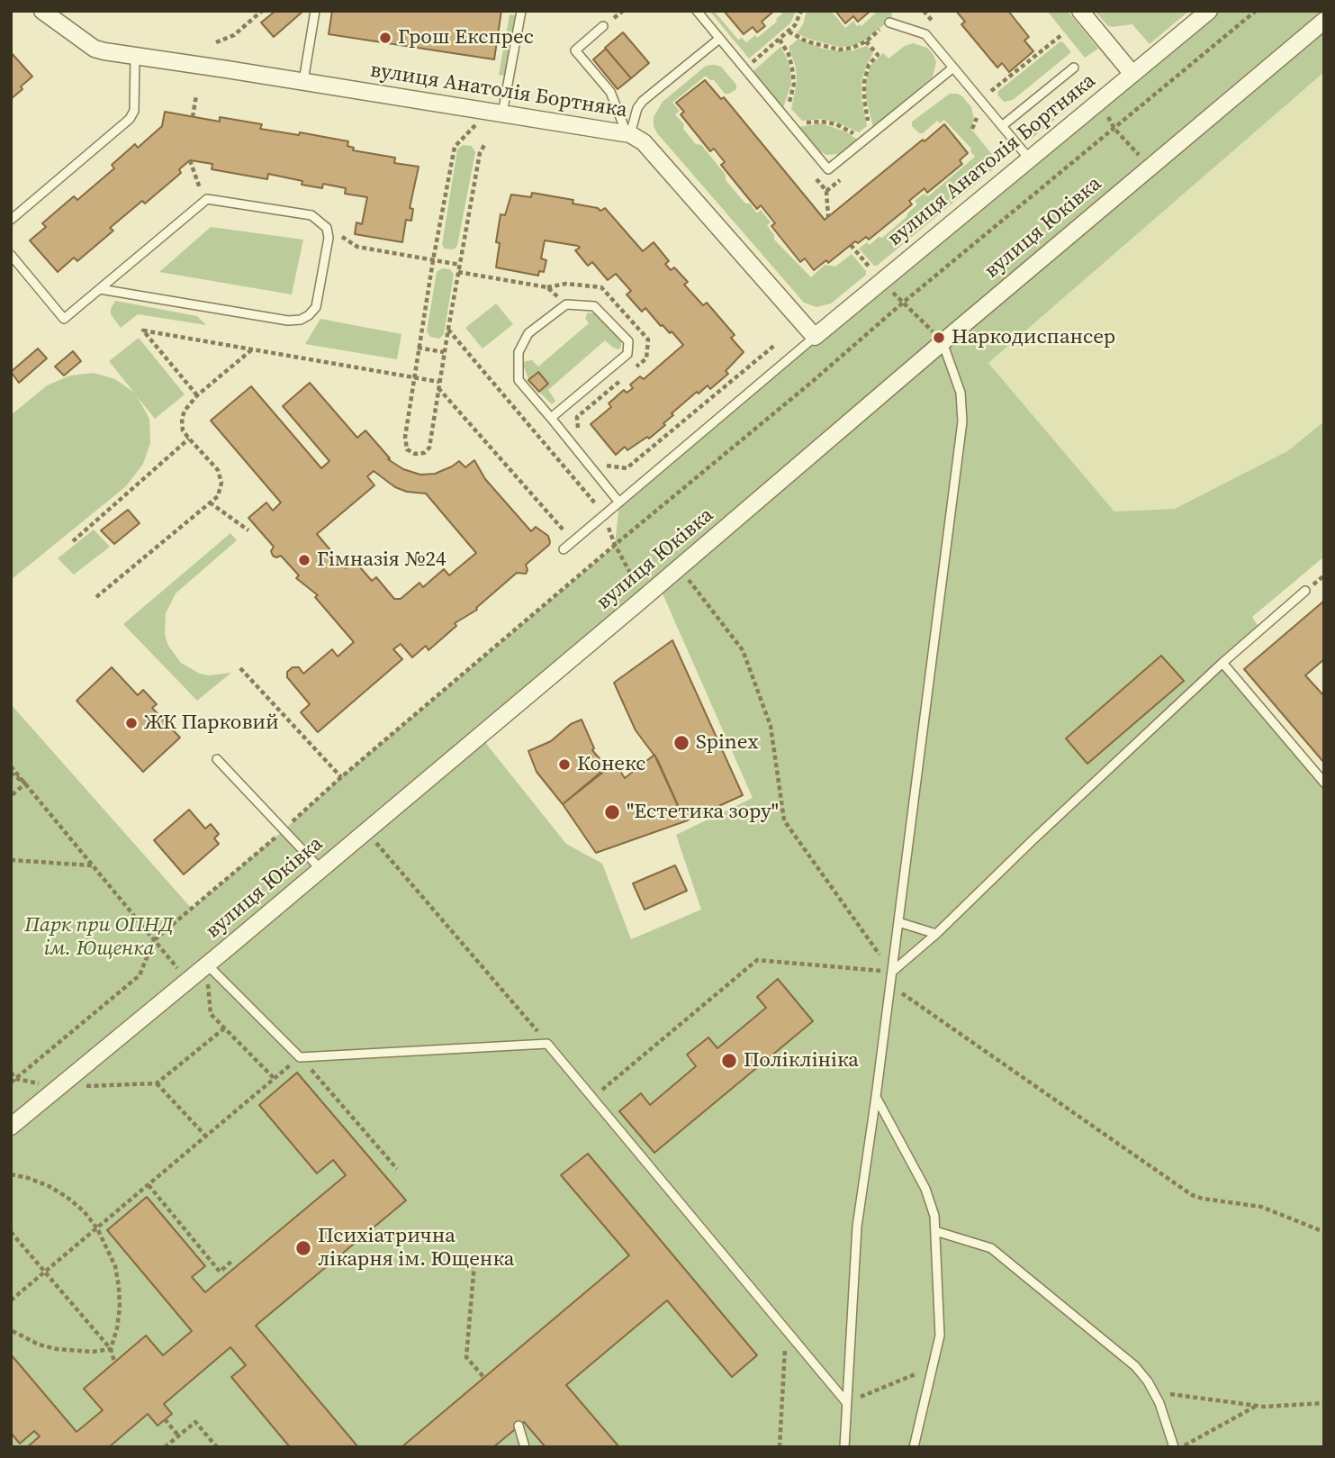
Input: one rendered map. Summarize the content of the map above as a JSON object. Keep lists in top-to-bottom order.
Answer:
{
  "streets": {
    "street": ["вулиця Анатолія Бортняка", "вулиця Юківка"]
  },
  "parks": ["Парк при ОПНД ім. Ющенка"],
  "places": [
    "Грош Експрес",
    "Наркодиспансер",
    "Гімназія №24",
    "ЖК Парковий",
    "Spinex",
    "Конекс",
    "\"Естетика зору\"",
    "Поліклініка",
    "Психіатрична лікарня ім. Ющенка"
  ]
}
